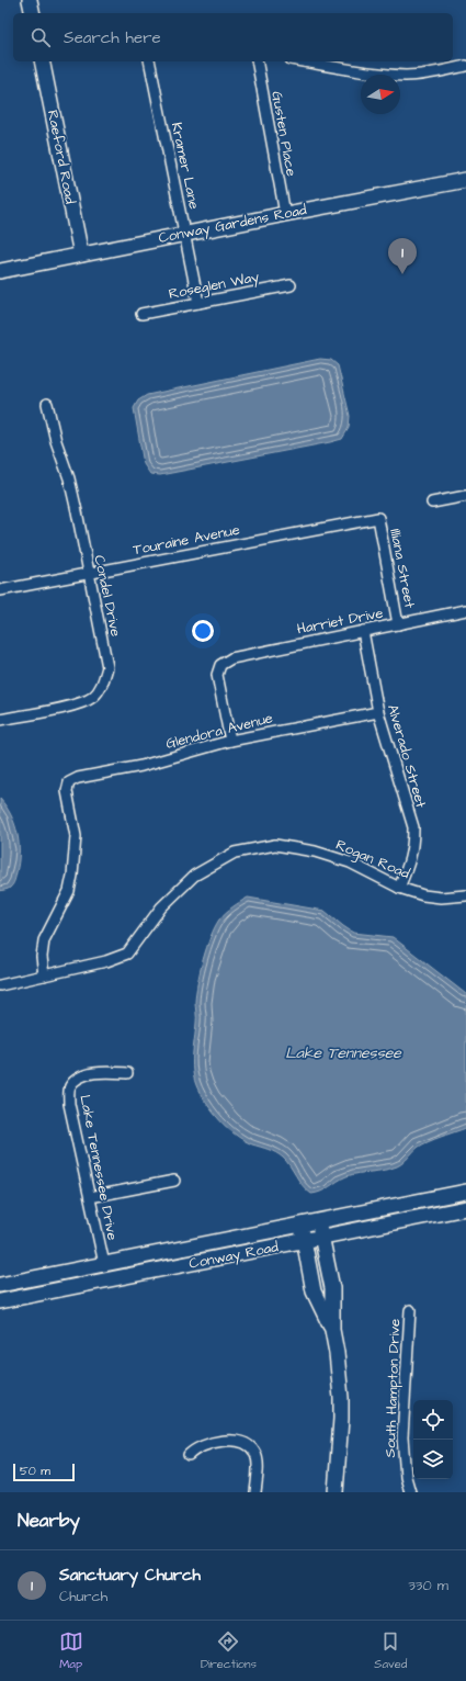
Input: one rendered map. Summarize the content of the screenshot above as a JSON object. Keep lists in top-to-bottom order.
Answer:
{
  "streets": {
    "street": [
      "Gusten Place",
      "Raeford Road",
      "Kramer Lane",
      "Conway Gardens Road",
      "Roseglen Way",
      "Touraine Avenue",
      "Illiana Street",
      "Condel Drive",
      "Harriet Drive",
      "Glendora Avenue",
      "Alverado Street",
      "Rogan Road",
      "Lake Tennessee Drive",
      "Conway Road",
      "South Hampton Drive"
    ]
  },
  "crossings": [
    ["Gusten Place", "Conway Gardens Road"],
    ["Raeford Road", "Conway Gardens Road"],
    ["Kramer Lane", "Conway Gardens Road"],
    ["Kramer Lane", "Roseglen Way"],
    ["Touraine Avenue", "Illiana Street"],
    ["Touraine Avenue", "Condel Drive"],
    ["Illiana Street", "Harriet Drive"],
    ["Harriet Drive", "Glendora Avenue"],
    ["Harriet Drive", "Alverado Street"],
    ["Glendora Avenue", "Alverado Street"],
    ["Glendora Avenue", "Rogan Road"],
    ["Alverado Street", "Rogan Road"],
    ["Lake Tennessee Drive", "Conway Road"]
  ],
  "water": ["Lake Tennessee"],
  "scale_bar": "50 m",
  "north": "right",
  "page": {
    "search": "Search here",
    "pins": "1",
    "scale": "50 m",
    "heading": "Nearby",
    "list": [
      {
        "mark": "1",
        "name": "Sanctuary Church",
        "note": "Church",
        "value": "330 m"
      }
    ],
    "nav": ["Map", "Directions", "Saved"]
  }
}
